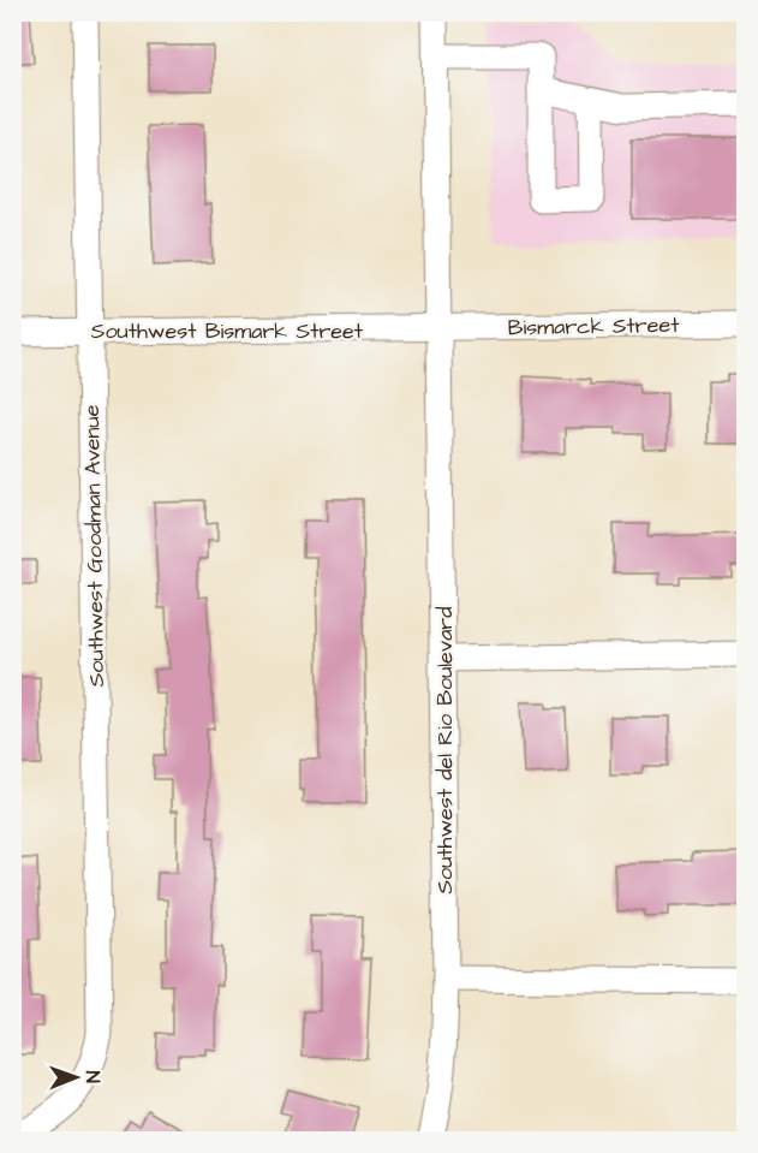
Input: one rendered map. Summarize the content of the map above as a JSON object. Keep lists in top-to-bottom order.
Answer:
{
  "streets": {
    "street": [
      "Bismarck Street",
      "Southwest Bismark Street",
      "Southwest Goodman Avenue",
      "Southwest del Rio Boulevard"
    ]
  },
  "crossings": [
    ["Bismarck Street", "Southwest Bismark Street"],
    ["Bismarck Street", "Southwest del Rio Boulevard"],
    ["Southwest Bismark Street", "Southwest Goodman Avenue"],
    ["Southwest Bismark Street", "Southwest del Rio Boulevard"]
  ],
  "north": "right"
}
